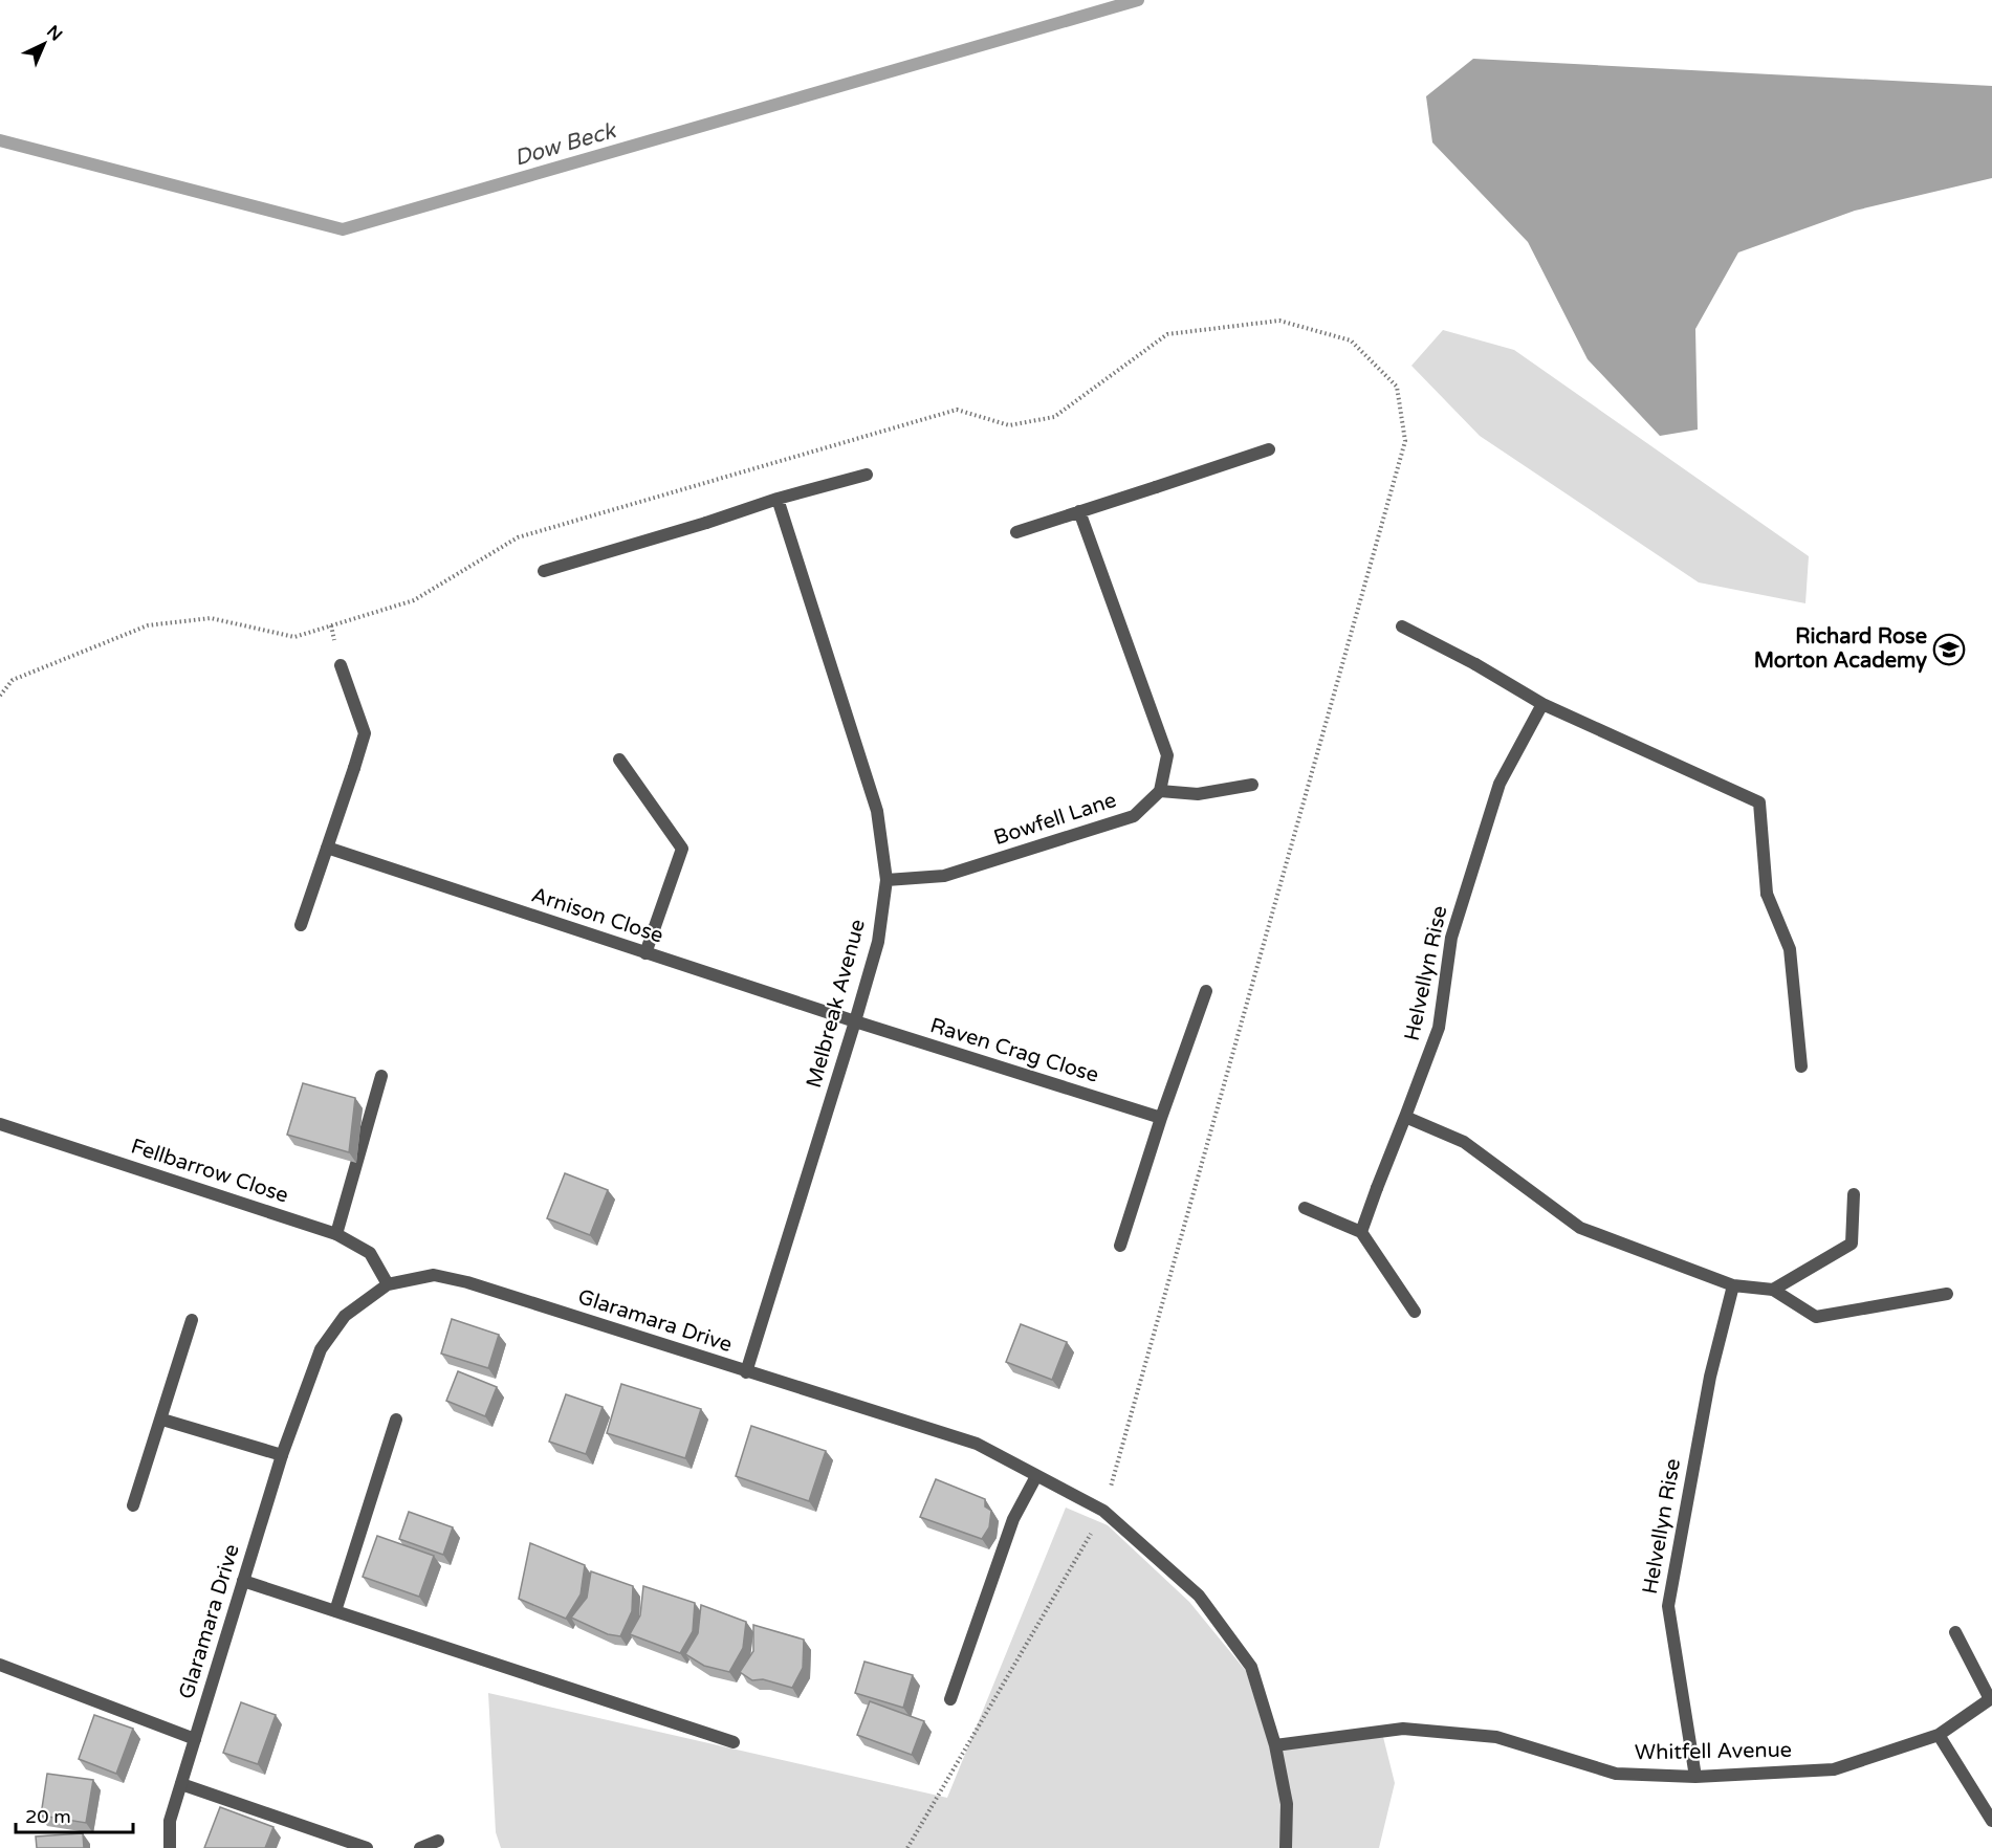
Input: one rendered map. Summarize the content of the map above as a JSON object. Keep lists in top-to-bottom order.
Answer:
{
  "streets": {
    "street": [
      "Bowfell Lane",
      "Arnison Close",
      "Helvellyn Rise",
      "Melbreak Avenue",
      "Raven Crag Close",
      "Fellbarrow Close",
      "Glaramara Drive",
      "Whitfell Avenue"
    ]
  },
  "crossings": [
    ["Bowfell Lane", "Melbreak Avenue"],
    ["Arnison Close", "Melbreak Avenue"],
    ["Arnison Close", "Raven Crag Close"],
    ["Helvellyn Rise", "Whitfell Avenue"],
    ["Melbreak Avenue", "Raven Crag Close"],
    ["Melbreak Avenue", "Glaramara Drive"],
    ["Fellbarrow Close", "Glaramara Drive"],
    ["Glaramara Drive", "Whitfell Avenue"]
  ],
  "water": ["Dow Beck"],
  "places": {
    "school or university": ["Richard Rose Morton Academy"]
  },
  "scale_bar": "20 m",
  "north": "top right"
}
